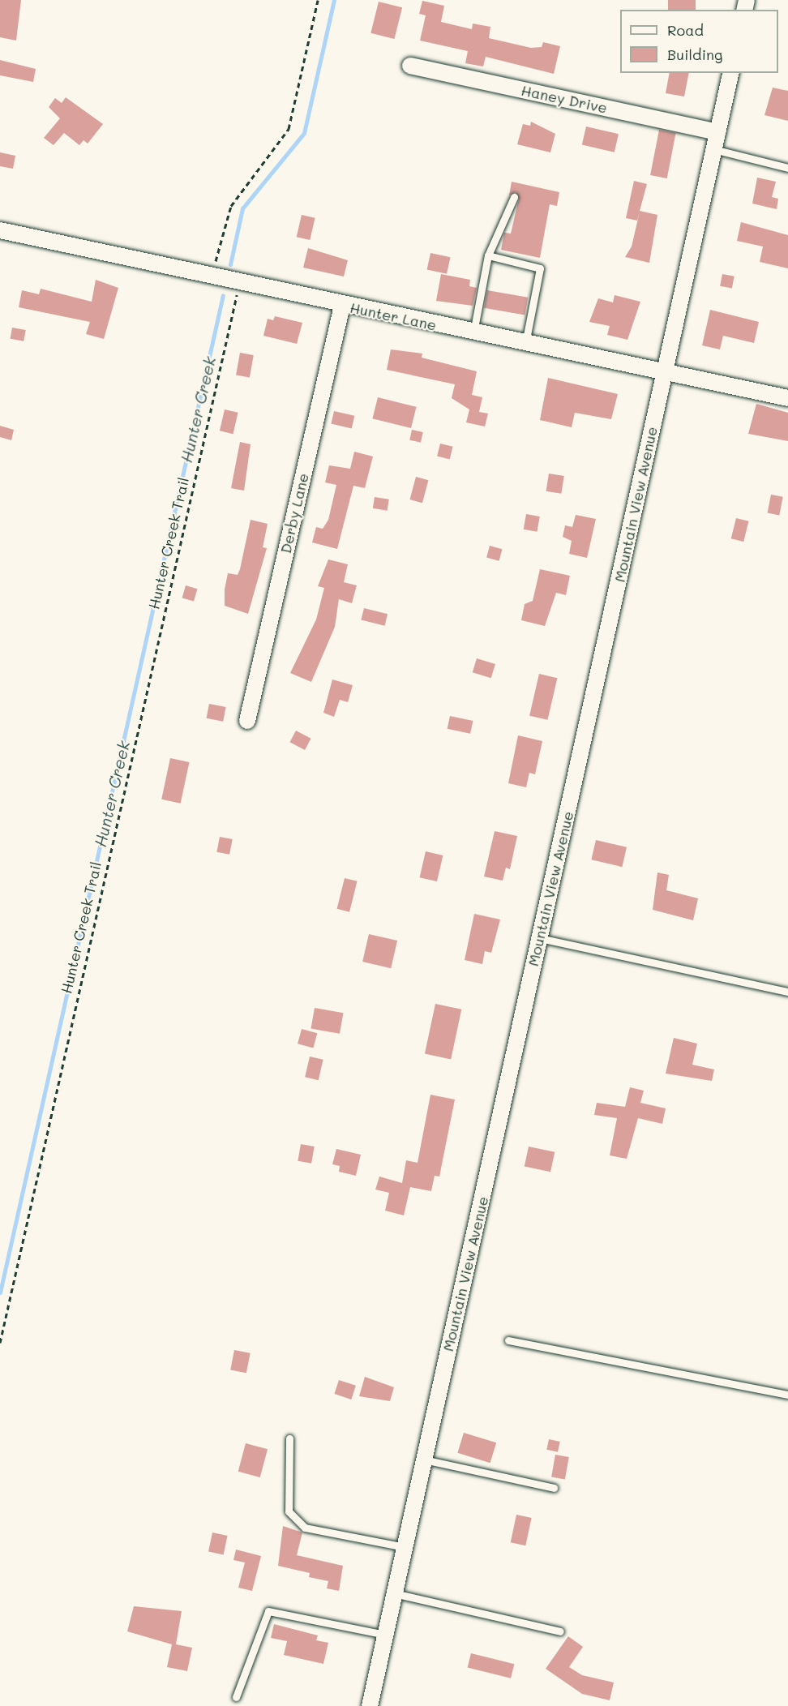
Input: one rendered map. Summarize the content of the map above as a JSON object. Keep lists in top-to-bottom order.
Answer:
{
  "streets": {
    "street": [
      "Haney Drive",
      "Hunter Lane",
      "Mountain View Avenue",
      "Derby Lane"
    ],
    "path": ["Hunter Creek Trail"]
  },
  "crossings": [
    ["Haney Drive", "Mountain View Avenue"],
    ["Hunter Lane", "Mountain View Avenue"],
    ["Hunter Lane", "Derby Lane"]
  ],
  "water": ["Hunter Creek"],
  "legend": ["Road", "Building"]
}
